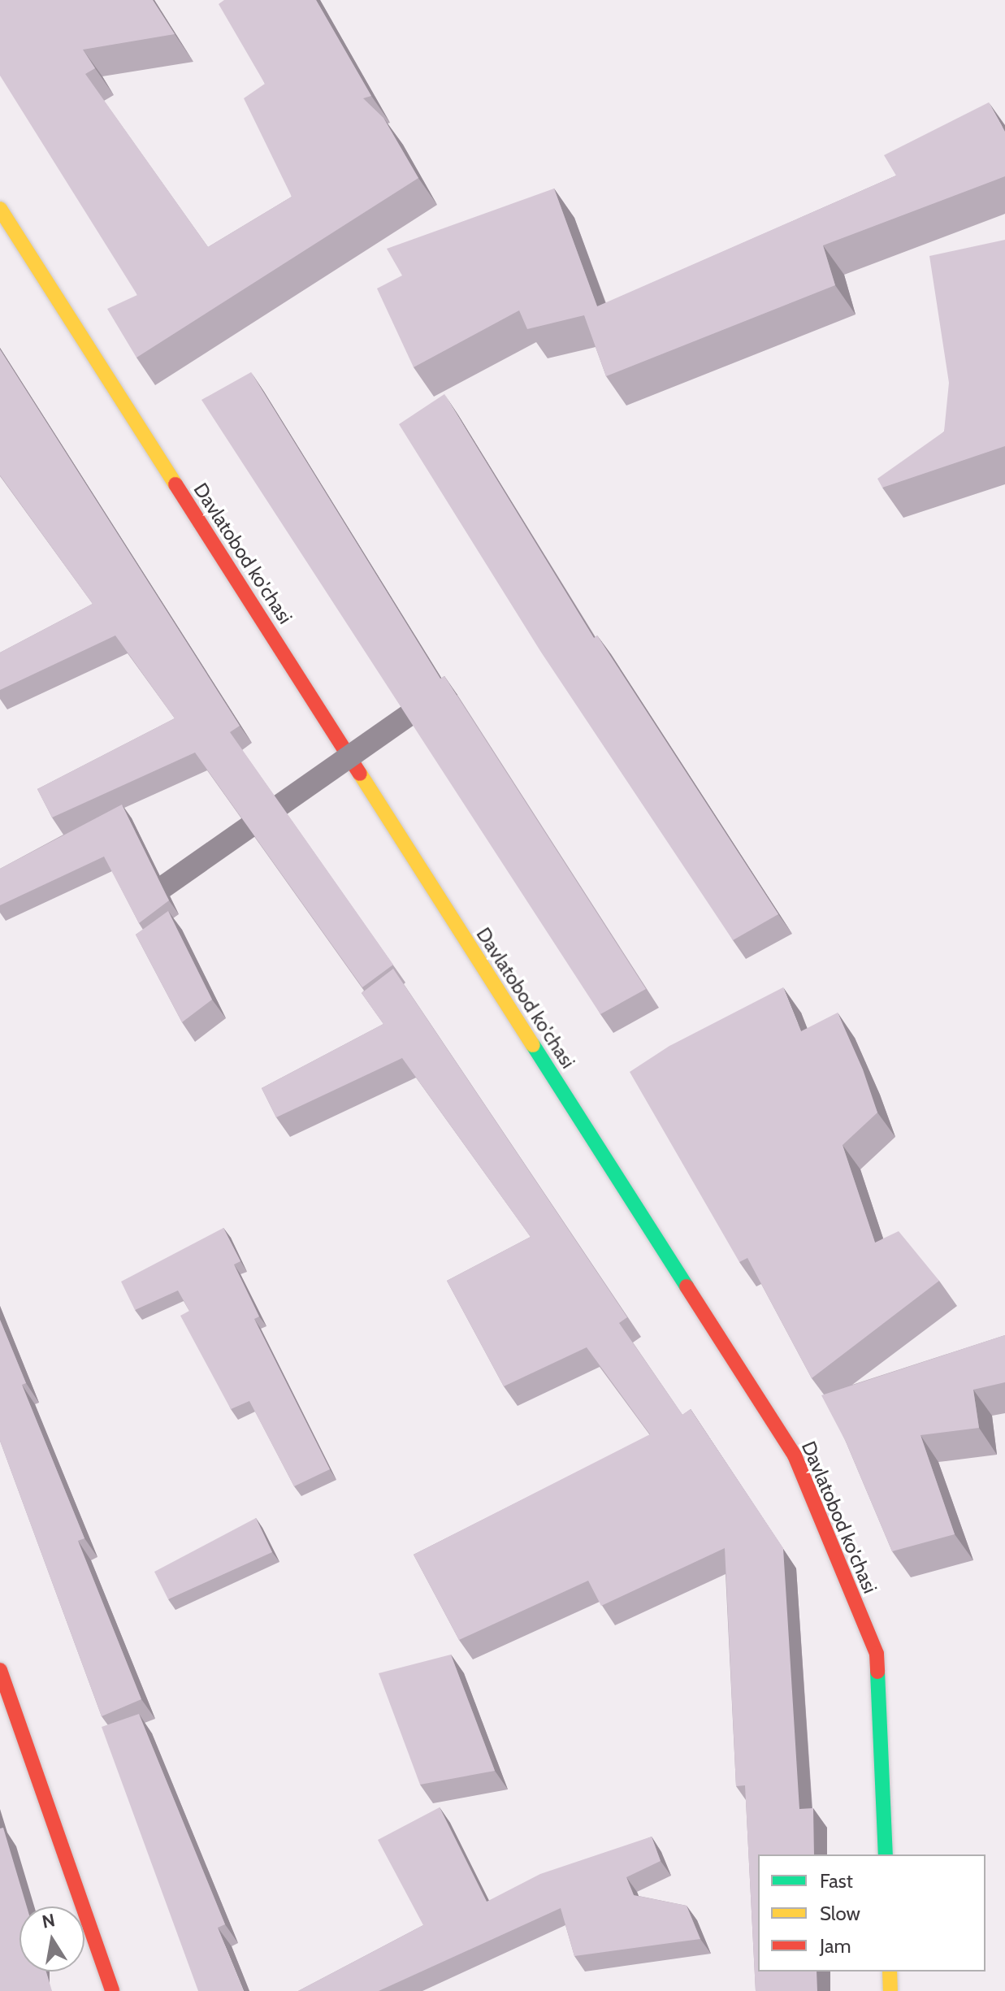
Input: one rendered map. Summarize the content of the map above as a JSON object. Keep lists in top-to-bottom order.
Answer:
{
  "streets": {
    "street": ["Davlatobod ko'chasi"]
  },
  "legend": ["Fast", "Slow", "Jam"],
  "north": "top"
}
